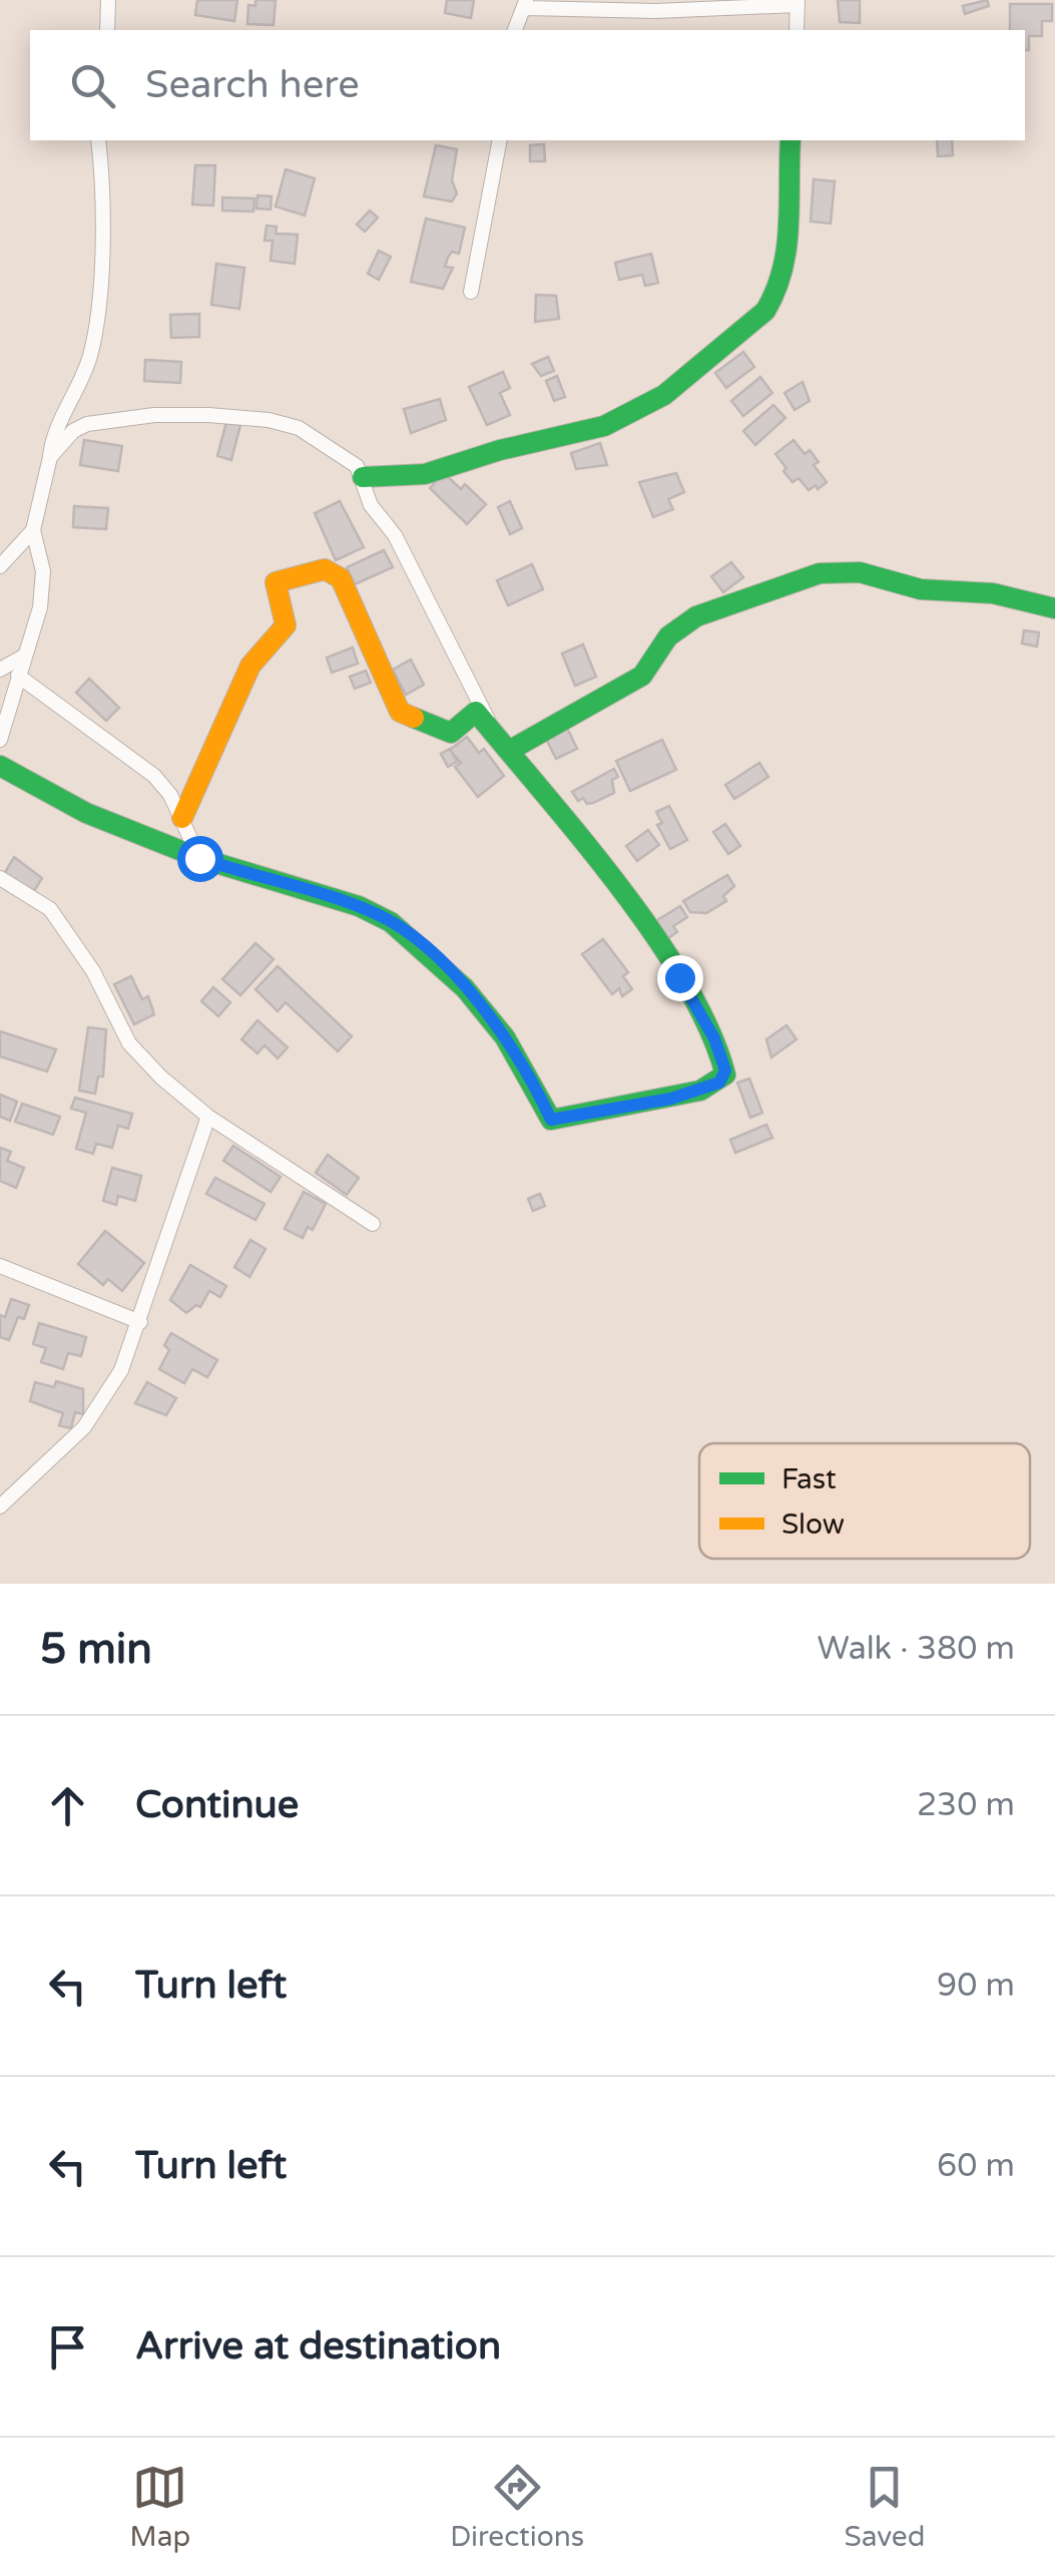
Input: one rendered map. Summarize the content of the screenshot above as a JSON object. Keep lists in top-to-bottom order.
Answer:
{
  "legend": ["Fast", "Slow"],
  "page": {
    "search": "Search here",
    "heading": ["5 min", "Walk · 380 m"],
    "list": [
      ["Continue", "230 m"],
      ["Turn left", "90 m"],
      ["Turn left", "60 m"],
      "Arrive at destination"
    ],
    "nav": ["Map", "Directions", "Saved"]
  }
}
